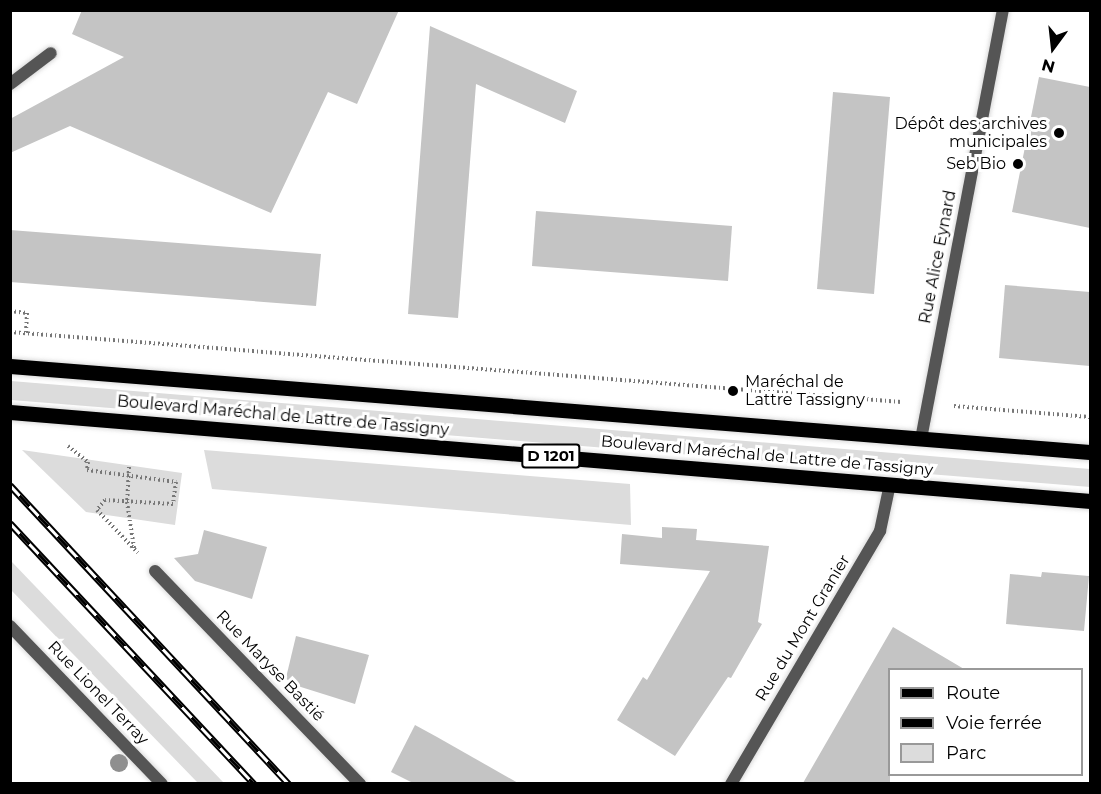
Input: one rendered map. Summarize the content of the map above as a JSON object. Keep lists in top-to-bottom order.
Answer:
{
  "streets": {
    "main road": ["Boulevard Maréchal de Lattre de Tassigny", "D 1201"],
    "street": [
      "Rue Alice Eynard",
      "Rue du Mont Granier",
      "Rue Maryse Bastié",
      "Rue Lionel Terray"
    ]
  },
  "crossings": [
    ["Rue Alice Eynard", "Boulevard Maréchal de Lattre de Tassigny"],
    ["Boulevard Maréchal de Lattre de Tassigny", "Rue du Mont Granier"]
  ],
  "places": ["Dépôt des archives municipales", "Seb'Bio", "Maréchal de Lattre Tassigny"],
  "legend": ["Route", "Voie ferrée", "Parc"],
  "north": "bottom"
}
